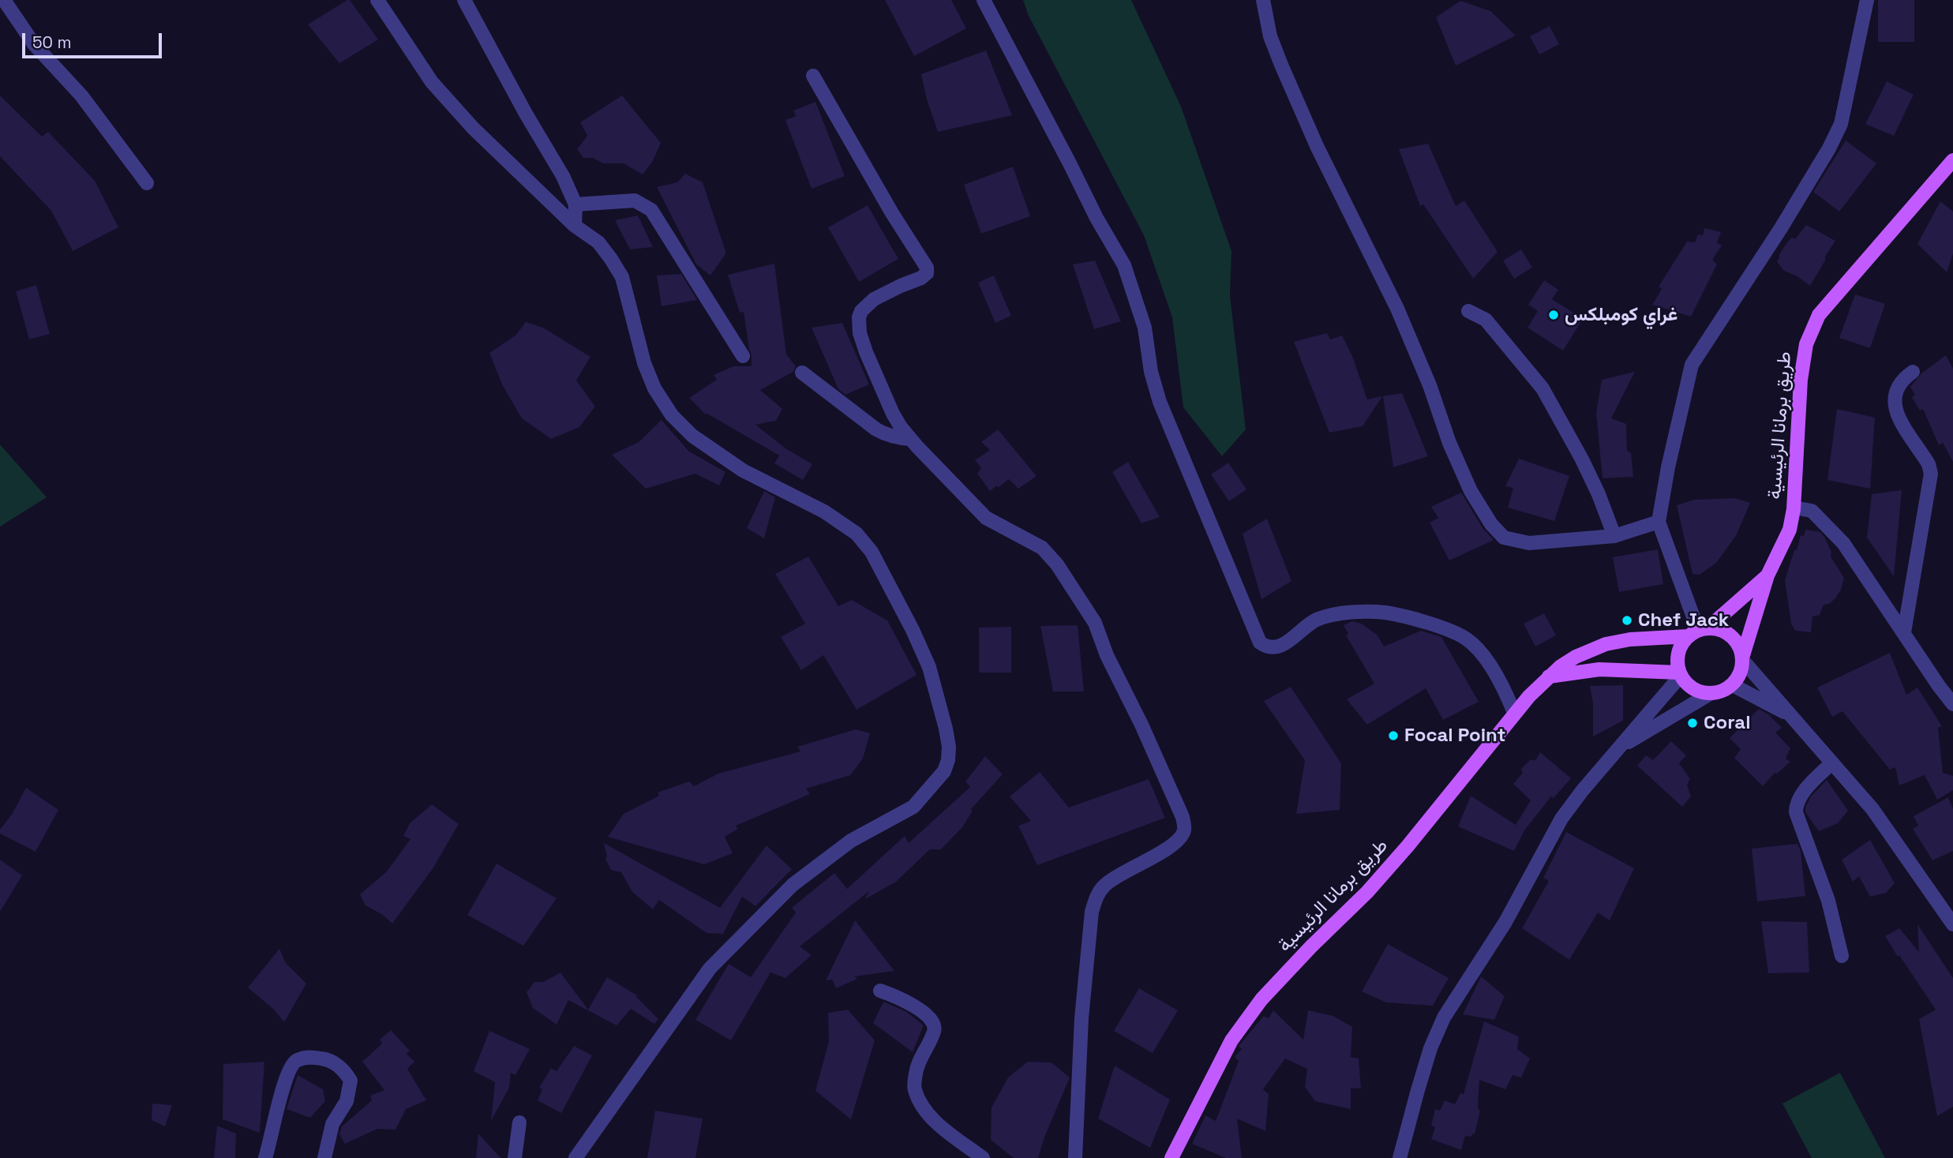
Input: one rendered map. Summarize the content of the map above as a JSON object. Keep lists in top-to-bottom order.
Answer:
{
  "streets": {
    "main road": ["طريق برمانا الرئيسية"]
  },
  "places": [
    "غراي كومبلكس",
    "Chef Jack",
    "Coral",
    "Focal Point"
  ],
  "scale_bar": "50 m"
}
